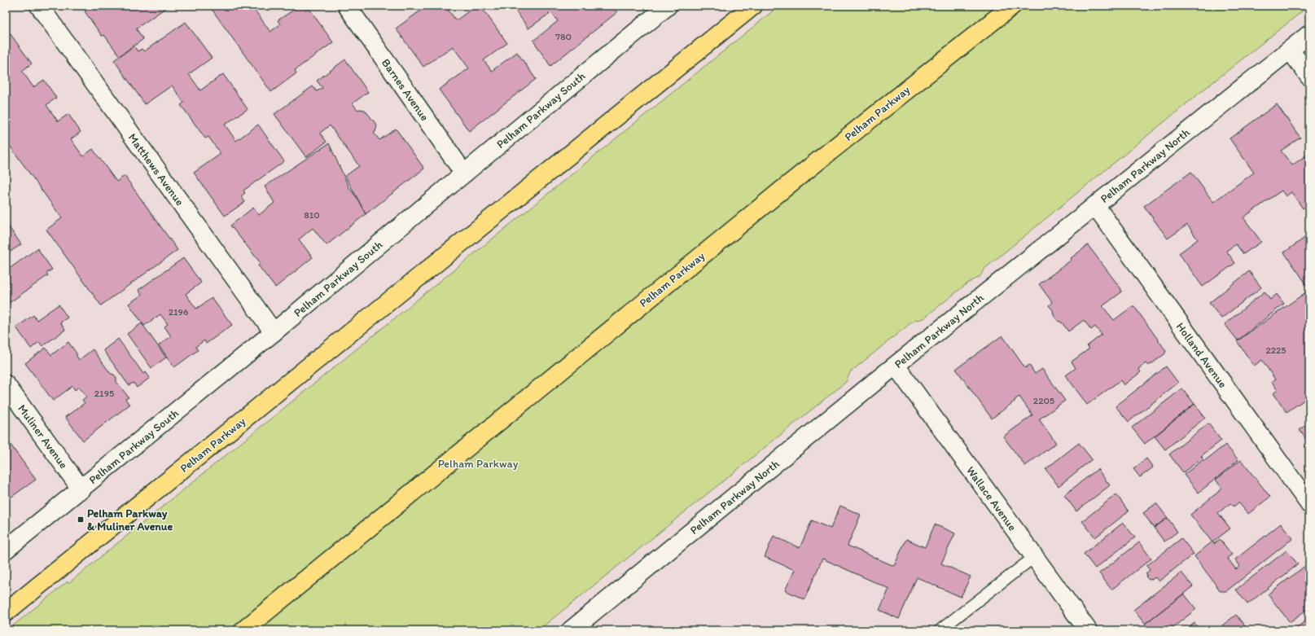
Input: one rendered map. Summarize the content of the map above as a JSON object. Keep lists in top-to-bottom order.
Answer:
{
  "streets": {
    "main road": ["Pelham Parkway"],
    "street": [
      "Barnes Avenue",
      "Pelham Parkway South",
      "Pelham Parkway North",
      "Matthews Avenue",
      "Holland Avenue",
      "Muliner Avenue",
      "Wallace Avenue"
    ]
  },
  "crossings": [
    ["Barnes Avenue", "Pelham Parkway South"],
    ["Pelham Parkway South", "Matthews Avenue"],
    ["Pelham Parkway South", "Muliner Avenue"],
    ["Pelham Parkway North", "Holland Avenue"],
    ["Pelham Parkway North", "Wallace Avenue"]
  ],
  "parks": ["Pelham Parkway"],
  "places": {
    "transit": ["Pelham Parkway & Muliner Avenue"]
  },
  "house_numbers": [
    "780",
    "810",
    "2196",
    "2225",
    "2195",
    "2205"
  ]
}
